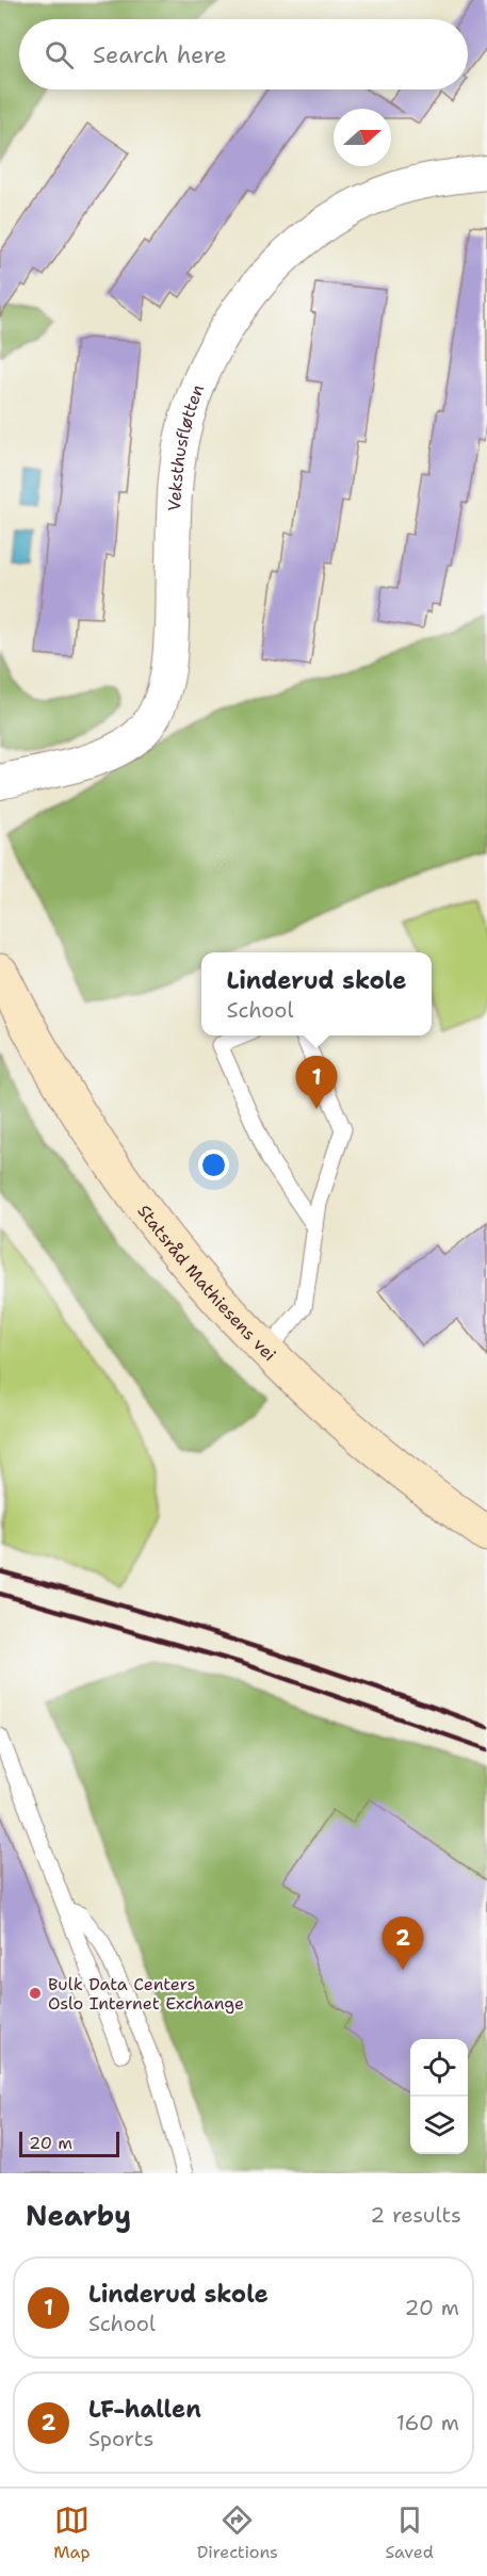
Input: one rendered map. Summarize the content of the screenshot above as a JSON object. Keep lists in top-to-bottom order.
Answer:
{
  "streets": {
    "street": ["Veksthusfløtten", "Statsråd Mathiesens vei"]
  },
  "places": ["Bulk Data Centers Oslo Internet Exchange"],
  "scale_bar": "20 m",
  "north": "right",
  "page": {
    "search": "Search here",
    "popup": ["Linderud skole", "School"],
    "pins": ["1", "2"],
    "scale": "20 m",
    "heading": ["Nearby", "2 results"],
    "list": [
      {
        "mark": "1",
        "name": "Linderud skole",
        "note": "School",
        "value": "20 m"
      },
      {
        "mark": "2",
        "name": "LF-hallen",
        "note": "Sports",
        "value": "160 m"
      }
    ],
    "nav": ["Map", "Directions", "Saved"]
  }
}
